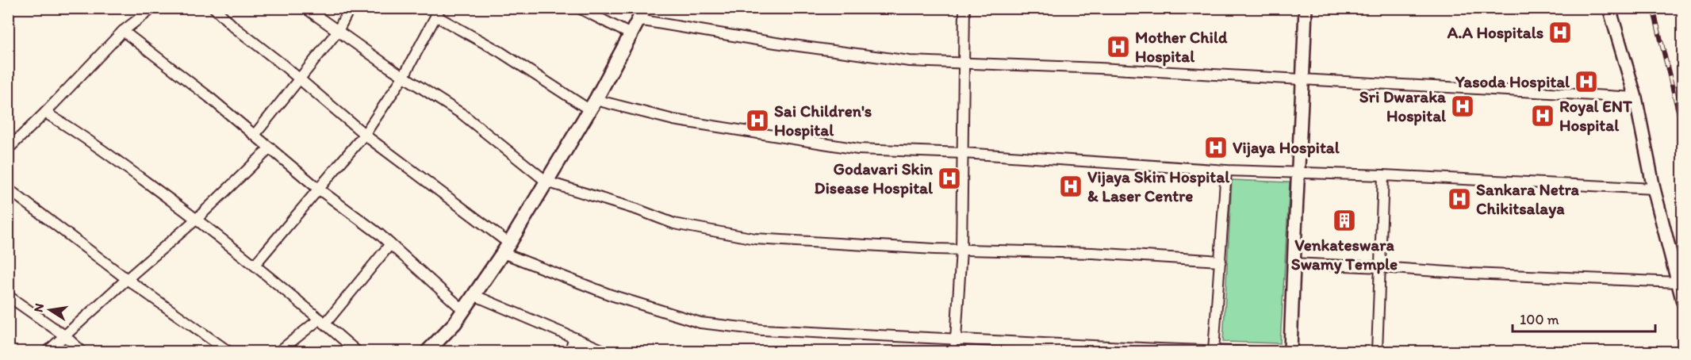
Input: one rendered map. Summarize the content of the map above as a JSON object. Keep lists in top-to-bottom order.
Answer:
{
  "places": {
    "hospital": [
      "A.A Hospitals",
      "Mother Child Hospital",
      "Yasoda Hospital",
      "Sri Dwaraka Hospital",
      "Royal ENT Hospital",
      "Sai Children's Hospital",
      "Vijaya Hospital",
      "Godavari Skin Disease Hospital",
      "Vijaya Skin Hospital & Laser Centre",
      "Sankara Netra Chikitsalaya"
    ],
    "building": ["Venkateswara Swamy Temple"]
  },
  "scale_bar": "100 m",
  "north": "left"
}
